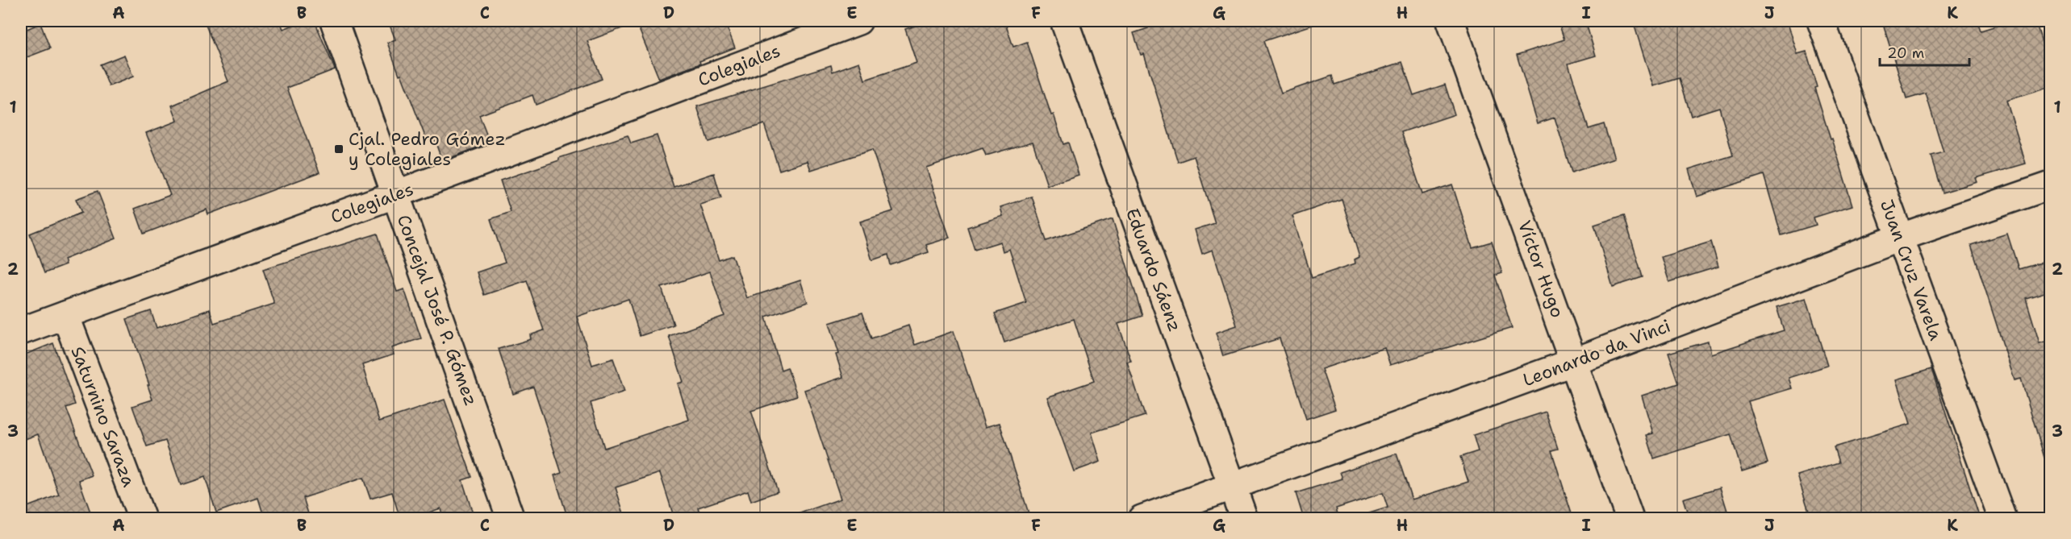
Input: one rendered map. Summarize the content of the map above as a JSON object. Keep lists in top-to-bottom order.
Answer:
{
  "streets": {
    "street": [
      "Colegiales",
      "Víctor Hugo",
      "Eduardo Sáenz",
      "Juan Cruz Varela",
      "Concejal José P. Gómez",
      "Leonardo da Vinci",
      "Saturnino Saraza"
    ]
  },
  "crossings": [
    ["Colegiales", "Concejal José P. Gómez"],
    ["Colegiales", "Saturnino Saraza"],
    ["Víctor Hugo", "Leonardo da Vinci"],
    ["Eduardo Sáenz", "Leonardo da Vinci"],
    ["Juan Cruz Varela", "Leonardo da Vinci"]
  ],
  "places": {
    "transit": ["Cjal. Pedro Gómez y Colegiales"]
  },
  "scale_bar": "20 m",
  "grid": {
    "columns": [
      "A",
      "B",
      "C",
      "D",
      "E",
      "F",
      "G",
      "H",
      "I",
      "J",
      "K"
    ],
    "rows": ["1", "2", "3"]
  }
}
